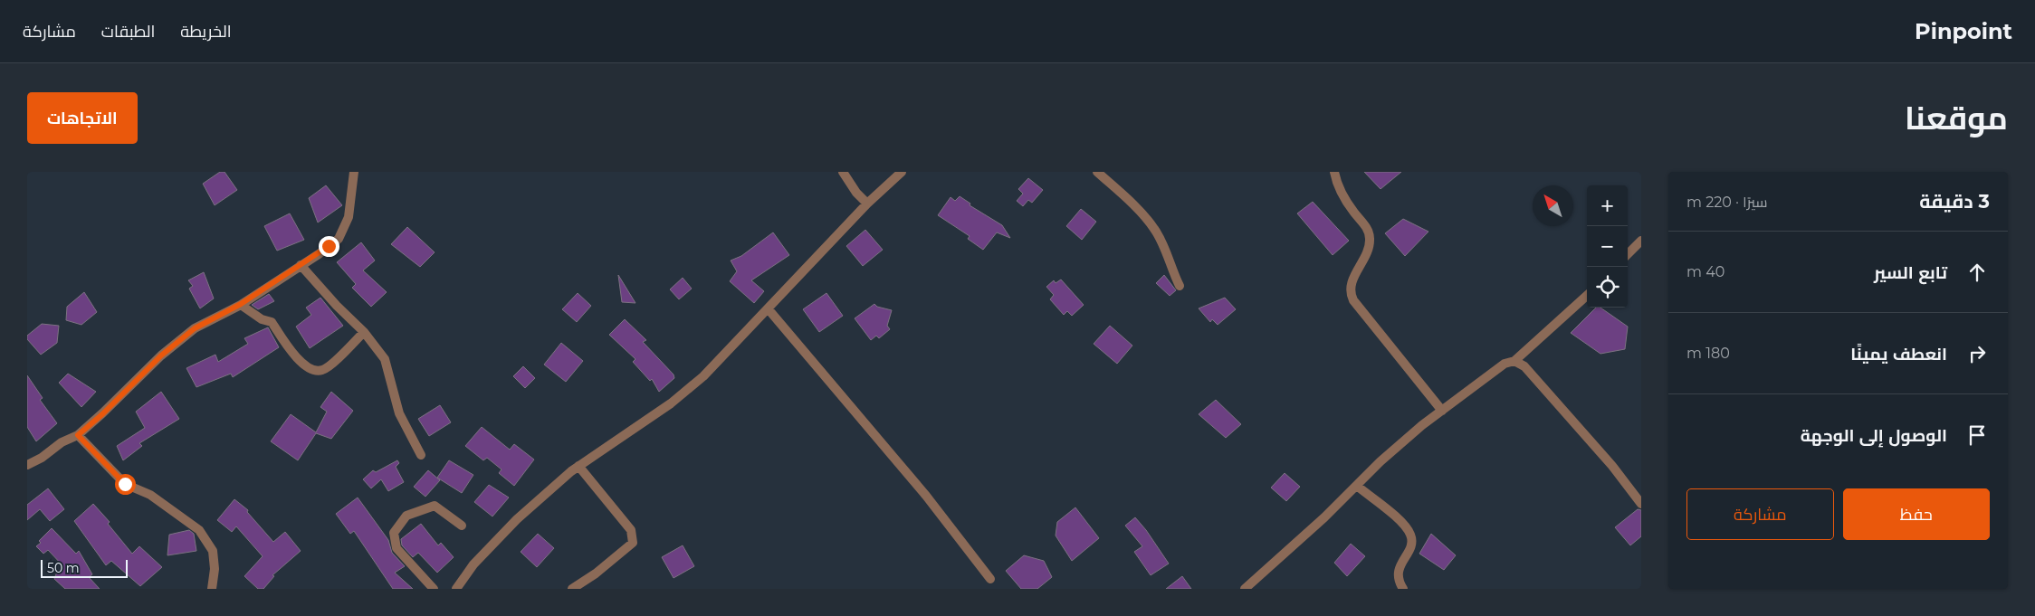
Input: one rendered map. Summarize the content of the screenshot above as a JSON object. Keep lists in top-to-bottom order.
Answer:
{
  "scale_bar": "50 m",
  "north": "top left",
  "page": {
    "header": "Pinpoint",
    "nav": ["الخريطة", "الطبقات", "مشاركة"],
    "title": "موقعنا",
    "buttons": [
      "الاتجاهات",
      ["حفظ", "مشاركة"]
    ],
    "heading": ["3 دقيقة", "سيرًا · 220 m"],
    "map_buttons": ["+", "−"],
    "list": [
      ["تابع السير", "40 m"],
      ["انعطف يمينًا", "180 m"],
      "الوصول إلى الوجهة"
    ],
    "scale": "50 m"
  }
}
